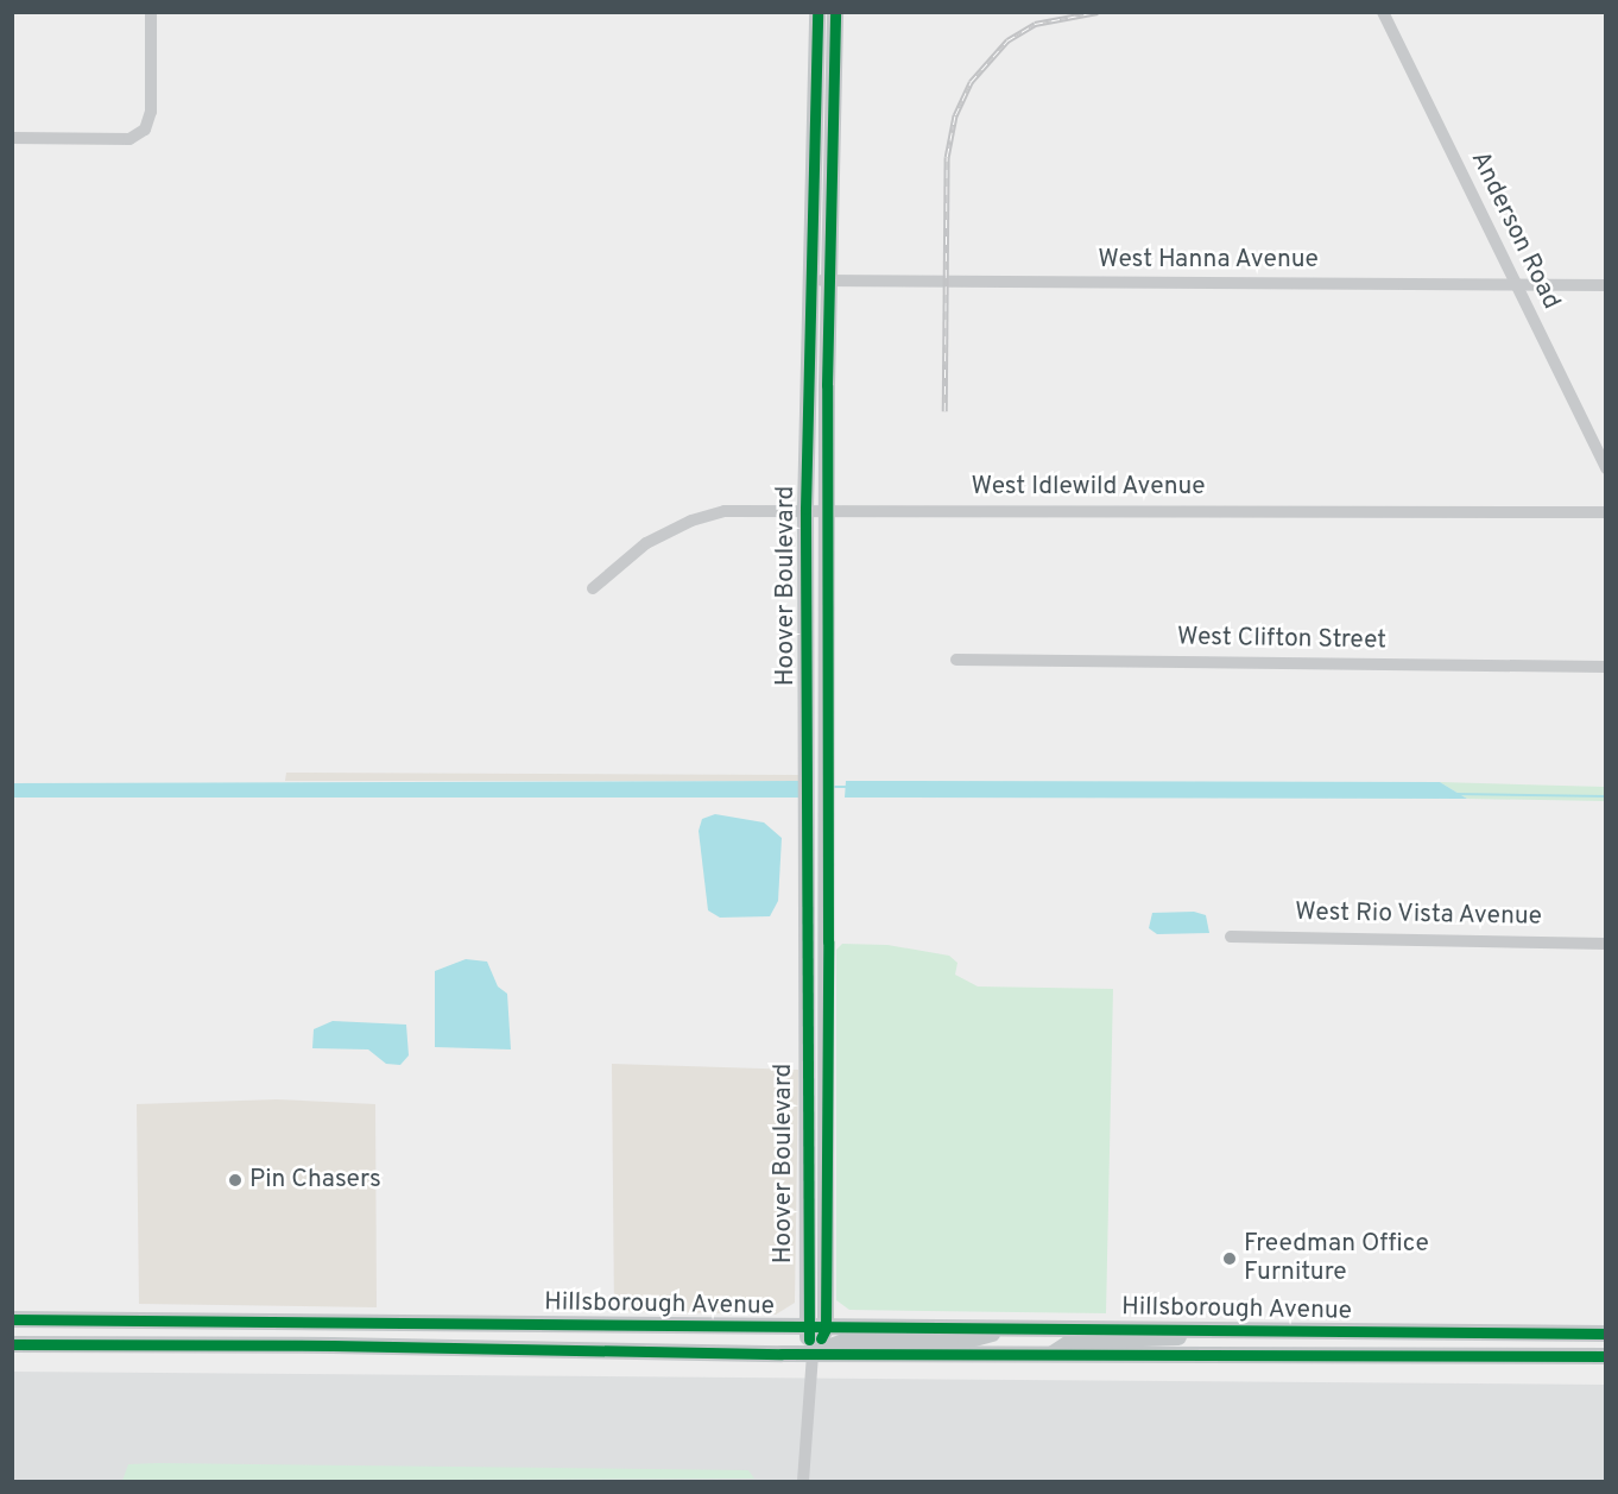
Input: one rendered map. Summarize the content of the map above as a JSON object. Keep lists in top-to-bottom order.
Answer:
{
  "streets": {
    "main road": ["Hoover Boulevard", "Hillsborough Avenue"],
    "street": [
      "Anderson Road",
      "West Hanna Avenue",
      "West Idlewild Avenue",
      "West Clifton Street",
      "West Rio Vista Avenue"
    ]
  },
  "crossings": [
    ["Anderson Road", "West Hanna Avenue"],
    ["West Hanna Avenue", "Hoover Boulevard"],
    ["West Idlewild Avenue", "Hoover Boulevard"],
    ["Hoover Boulevard", "Hillsborough Avenue"]
  ],
  "places": ["Pin Chasers", "Freedman Office Furniture"]
}
